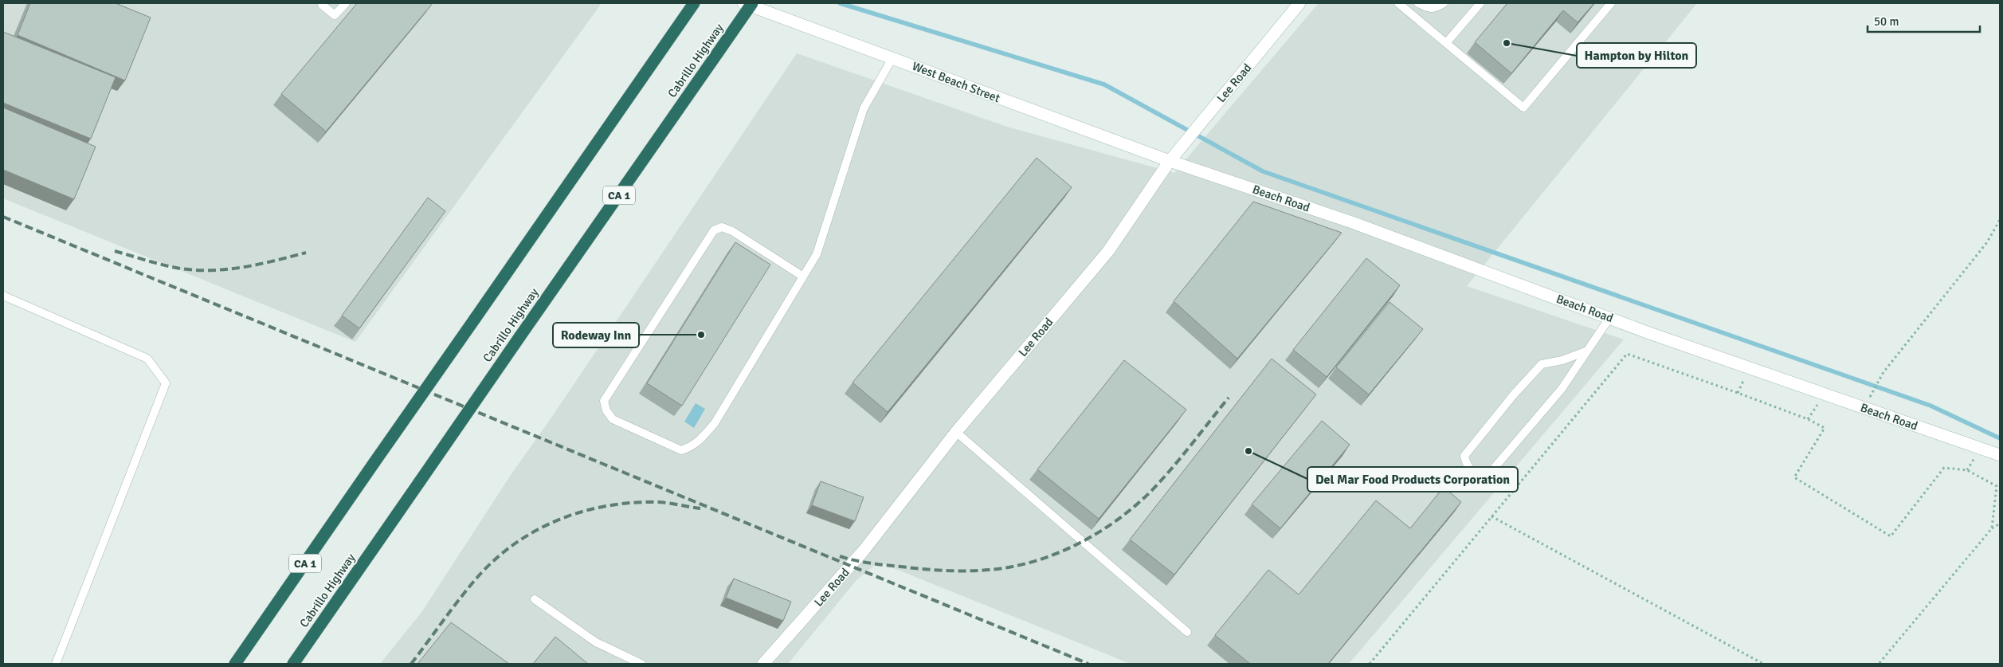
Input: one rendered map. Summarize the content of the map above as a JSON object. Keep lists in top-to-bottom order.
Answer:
{
  "streets": {
    "highway": ["Cabrillo Highway", "CA 1"],
    "main road": ["West Beach Street", "Lee Road", "Beach Road"]
  },
  "crossings": [
    ["West Beach Street", "Lee Road"],
    ["West Beach Street", "Beach Road"],
    ["Lee Road", "Beach Road"]
  ],
  "places": ["Hampton by Hilton", "Rodeway Inn", "Del Mar Food Products Corporation"],
  "scale_bar": "50 m"
}
